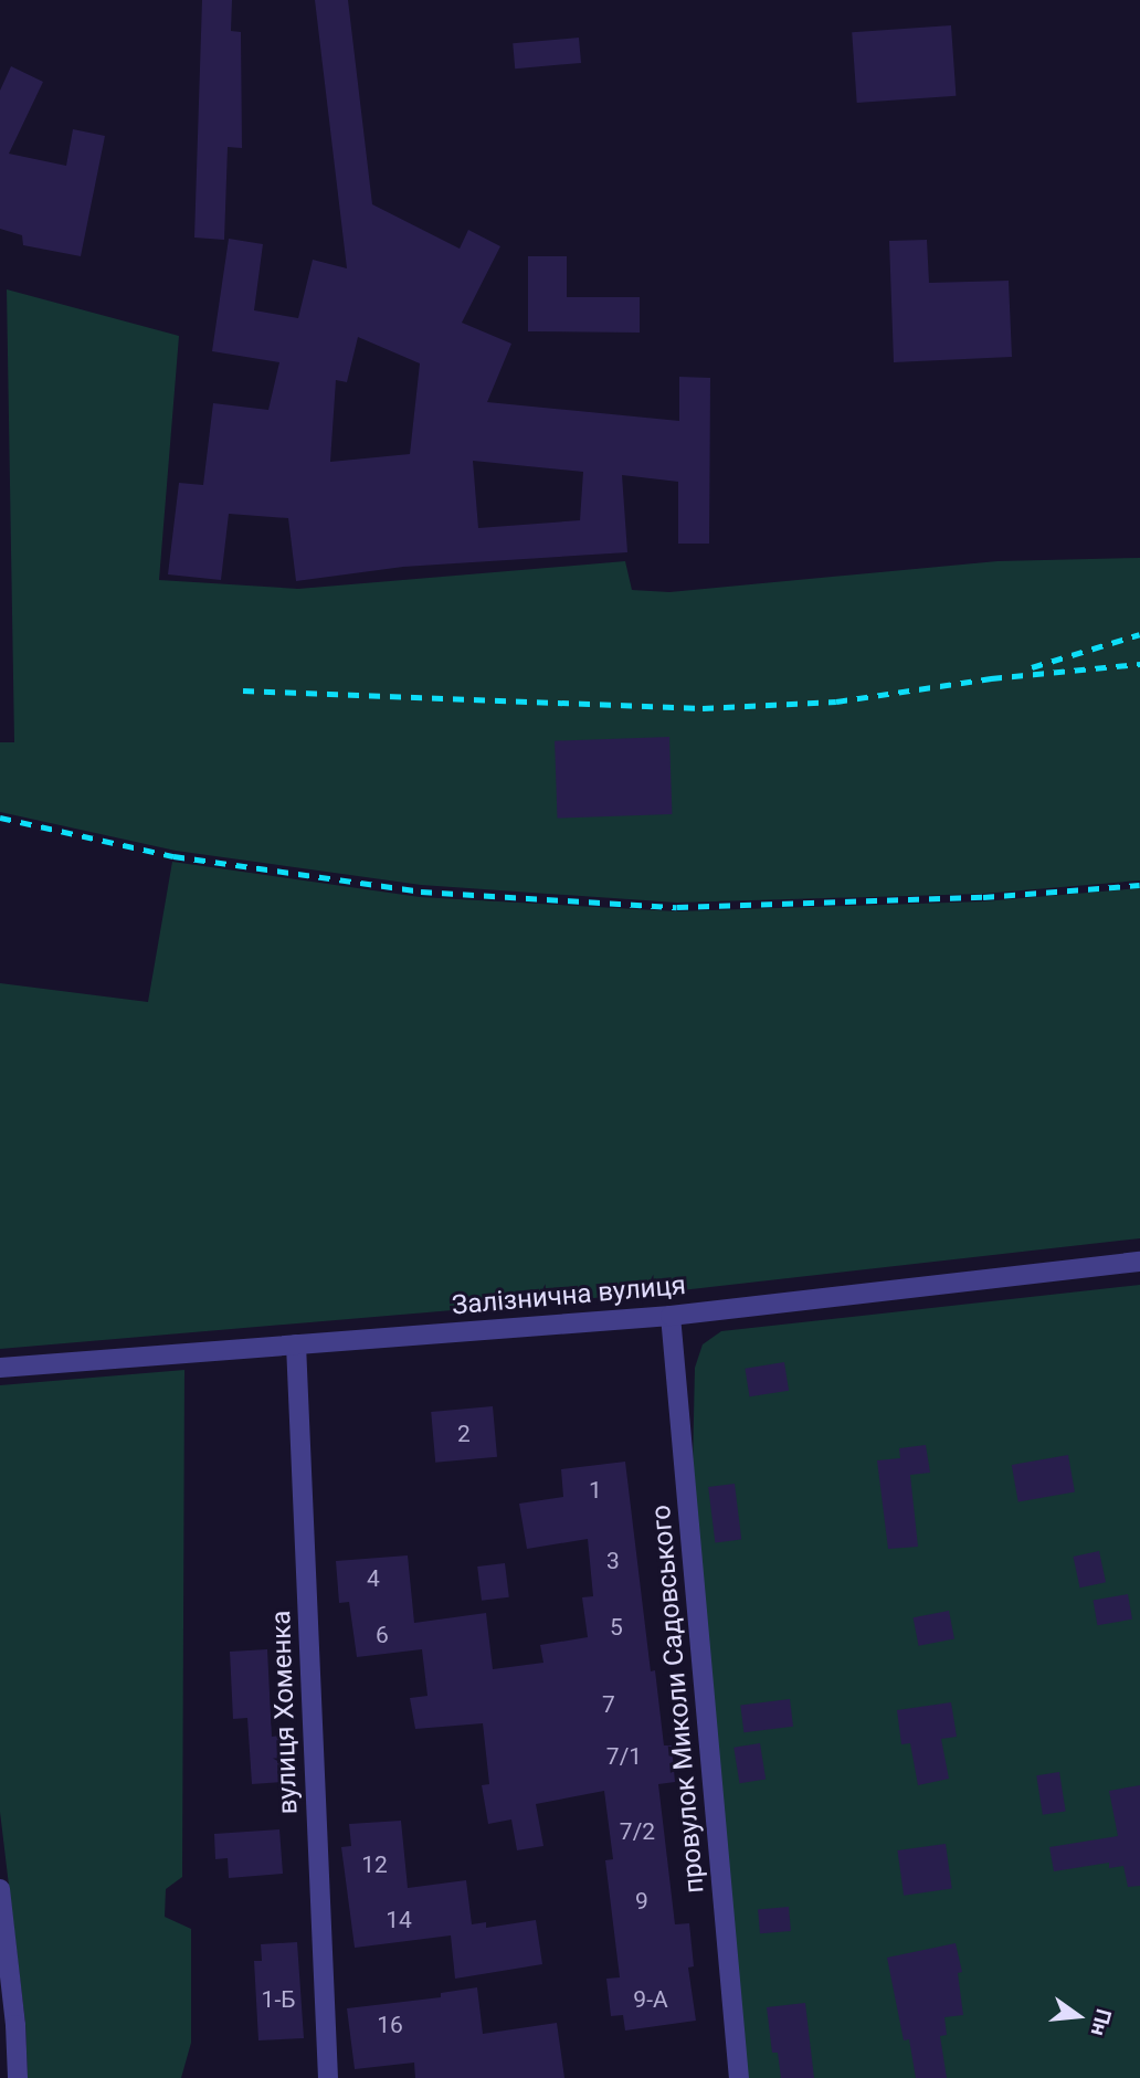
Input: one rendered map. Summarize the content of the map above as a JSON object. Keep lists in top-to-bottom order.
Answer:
{
  "streets": {
    "street": ["Залізнична вулиця", "провулок Миколи Садовського", "вулиця Хоменка"]
  },
  "crossings": [
    ["Залізнична вулиця", "провулок Миколи Садовського"],
    ["Залізнична вулиця", "вулиця Хоменка"]
  ],
  "house_numbers": [
    "2",
    "1",
    "3",
    "4",
    "5",
    "6",
    "7",
    "7/1",
    "7/2",
    "12",
    "9",
    "14",
    "1-Б",
    "9-А",
    "16"
  ],
  "north": "right"
}
